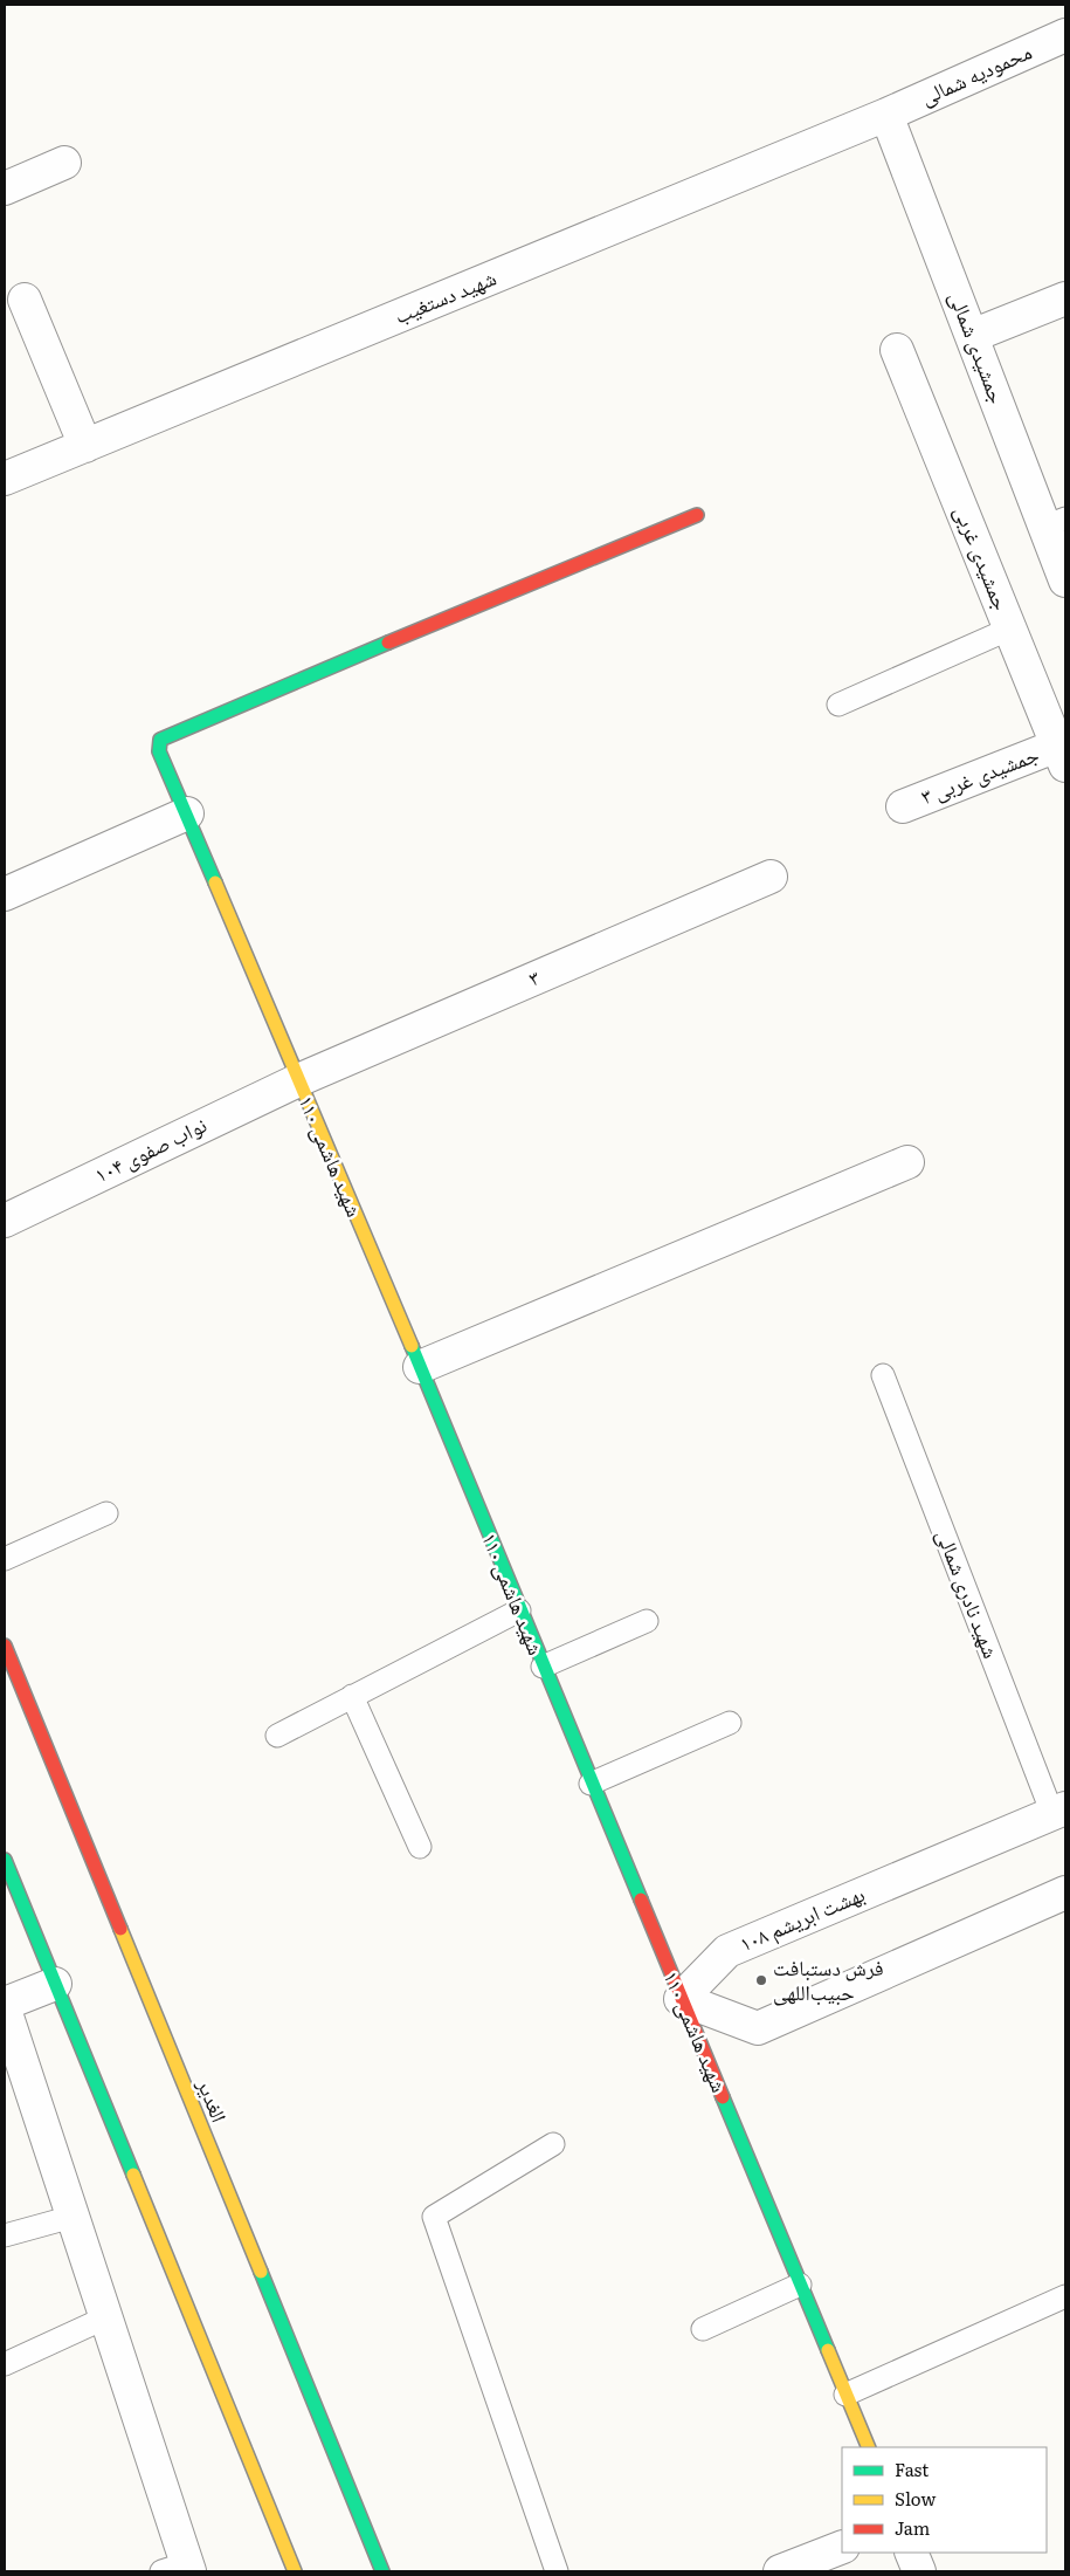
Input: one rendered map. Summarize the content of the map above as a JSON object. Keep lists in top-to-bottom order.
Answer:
{
  "streets": {
    "street": [
      "محمودیه شمالی",
      "شهید دستغیب",
      "جمشیدی شمالی",
      "جمشیدی غربی",
      "جمشیدی غربی ۳",
      "۳",
      "نواب صفوی ۱۰۴",
      "شهید هاشمی ۱۱۰",
      "بهشت ابریشم ۱۰۸",
      "الغدیر"
    ],
    "lane": ["شهید نادری شمالی"]
  },
  "crossings": [
    ["محمودیه شمالی", "شهید دستغیب"],
    ["محمودیه شمالی", "جمشیدی شمالی"],
    ["شهید دستغیب", "جمشیدی شمالی"],
    ["جمشیدی غربی", "جمشیدی غربی ۳"],
    ["۳", "نواب صفوی ۱۰۴"],
    ["۳", "شهید هاشمی ۱۱۰"],
    ["نواب صفوی ۱۰۴", "شهید هاشمی ۱۱۰"],
    ["شهید هاشمی ۱۱۰", "بهشت ابریشم ۱۰۸"],
    ["شهید نادری شمالی", "بهشت ابریشم ۱۰۸"]
  ],
  "places": ["فرش دستبافت حبیب‌اللهی"],
  "legend": ["Fast", "Slow", "Jam"]
}
